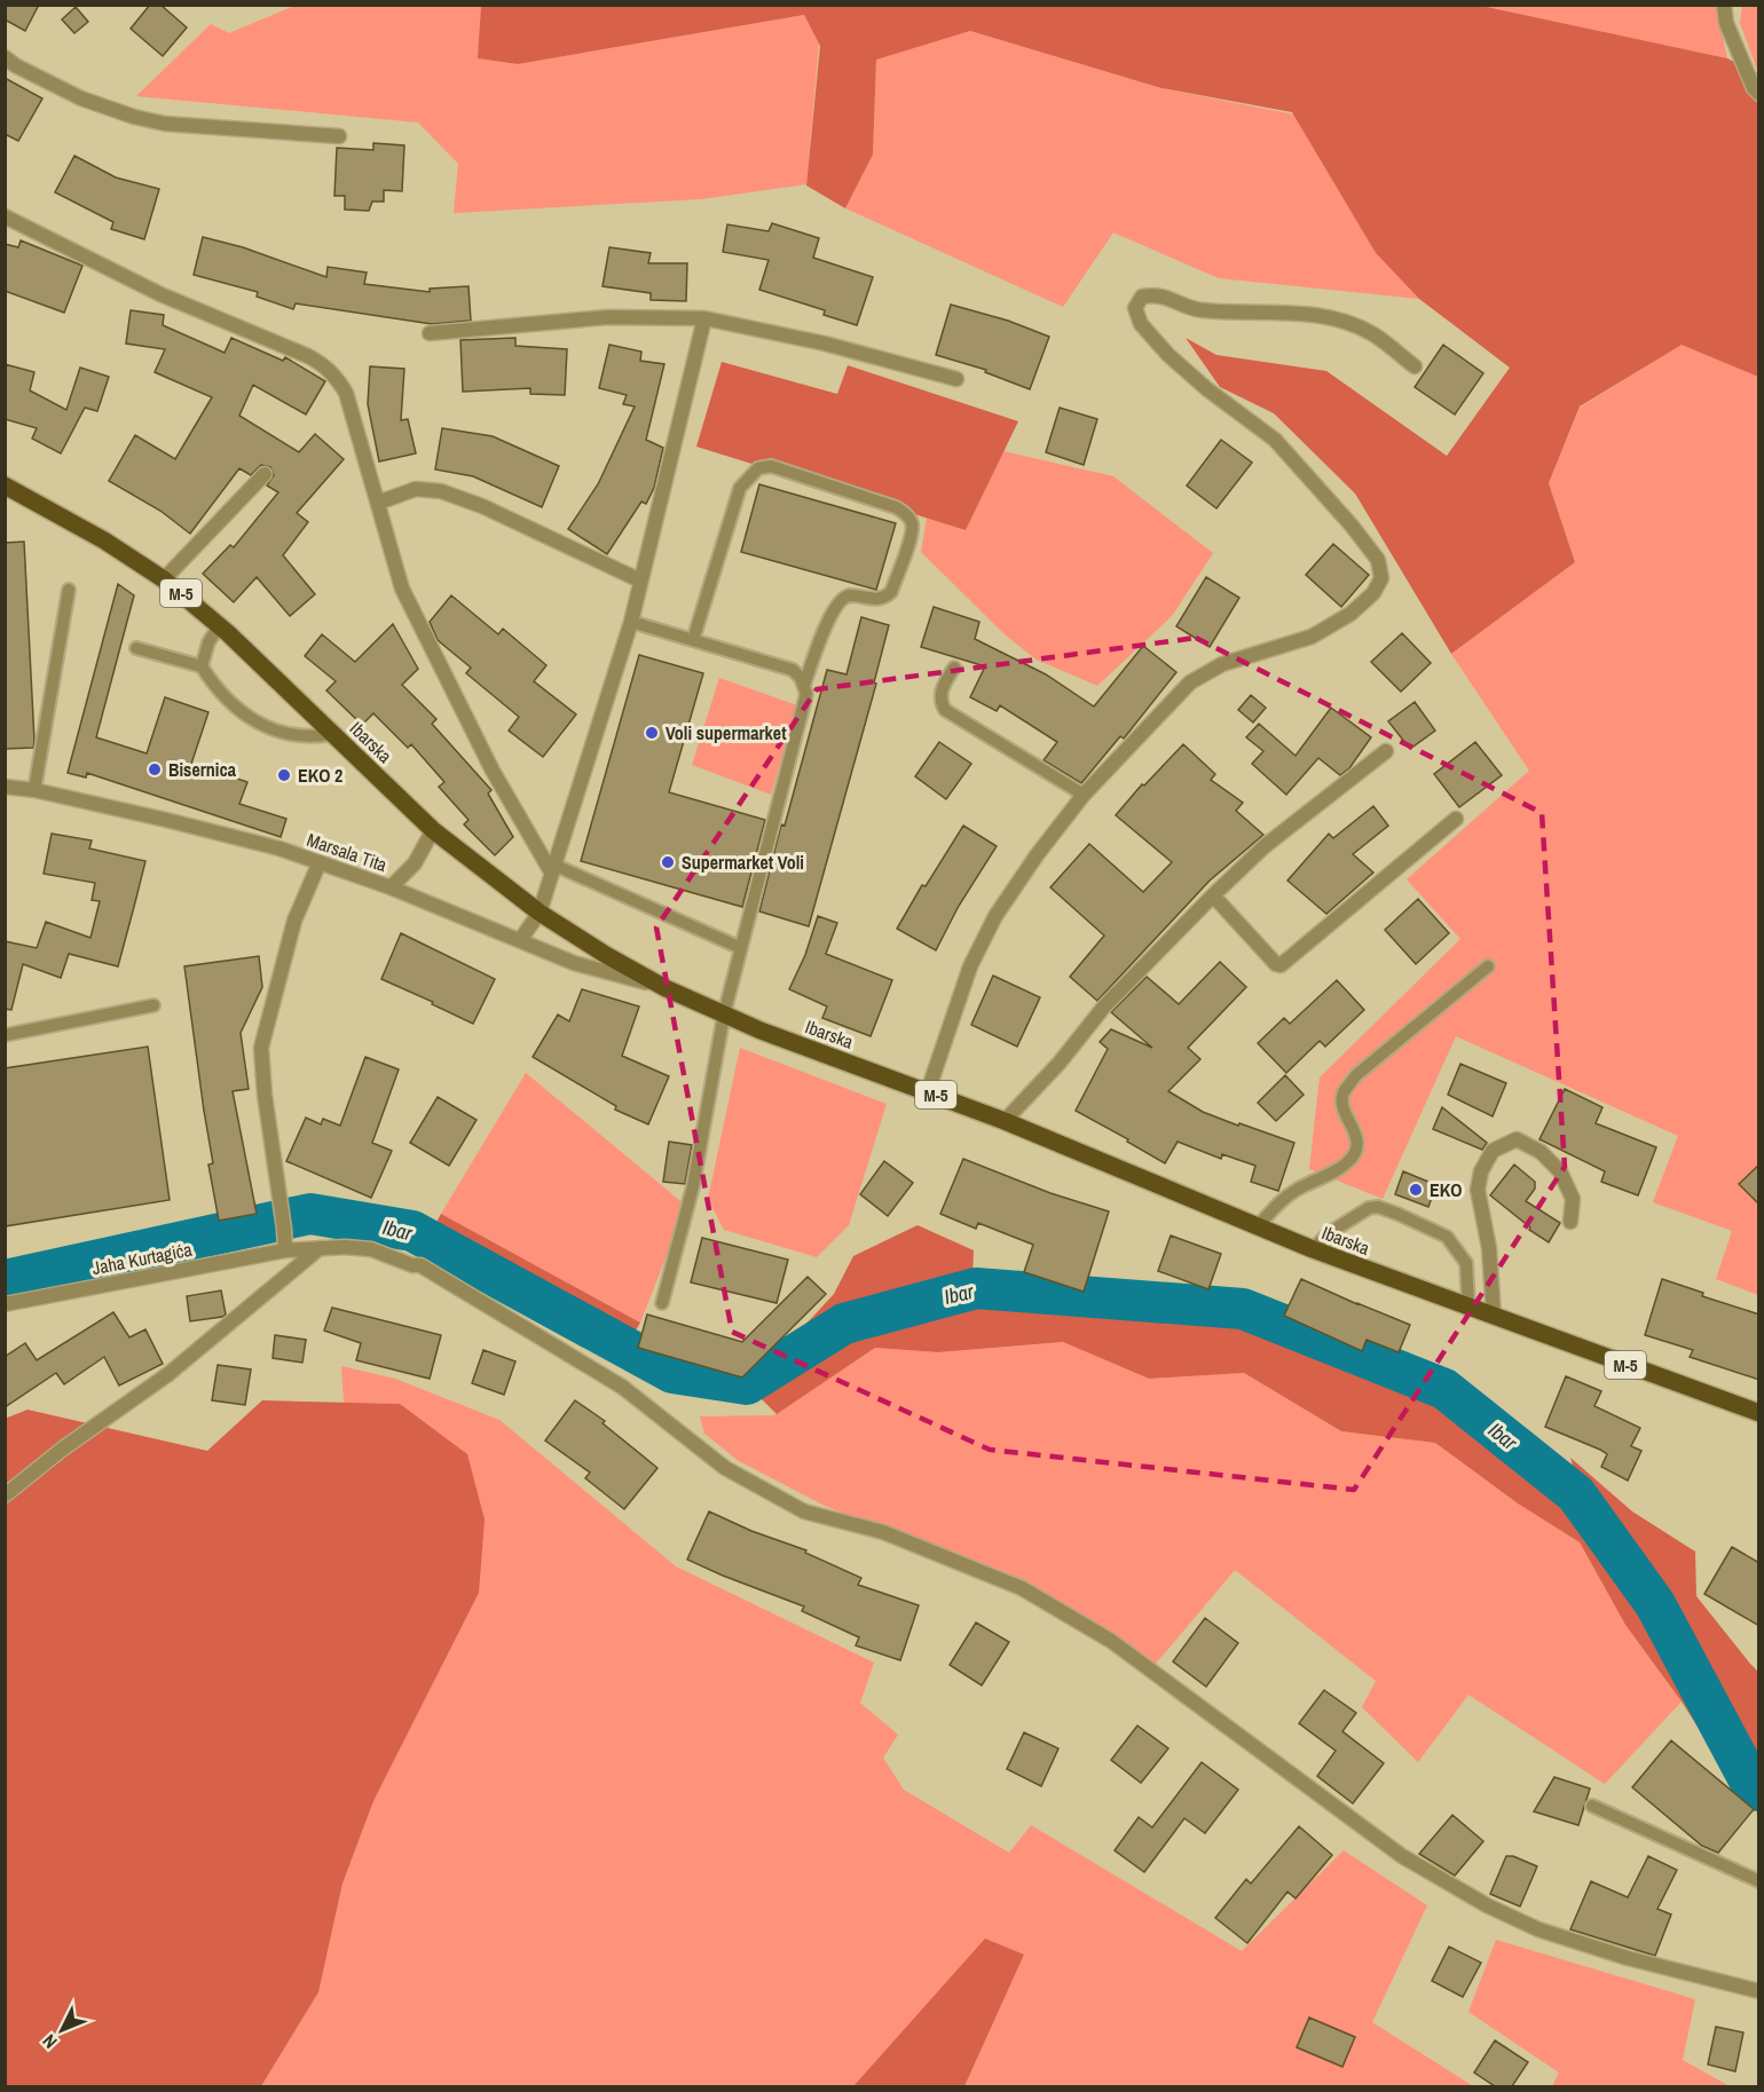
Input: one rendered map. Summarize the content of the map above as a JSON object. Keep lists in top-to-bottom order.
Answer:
{
  "streets": {
    "main road": ["M-5", "Ibarska"],
    "street": ["Marsala Tita", "Jaha Kurtagića"]
  },
  "crossings": [
    ["Ibarska", "Marsala Tita"]
  ],
  "water": ["Ibar"],
  "places": [
    "Voli supermarket",
    "Bisernica",
    "EKO 2",
    "Supermarket Voli",
    "EKO"
  ],
  "north": "bottom left"
}
